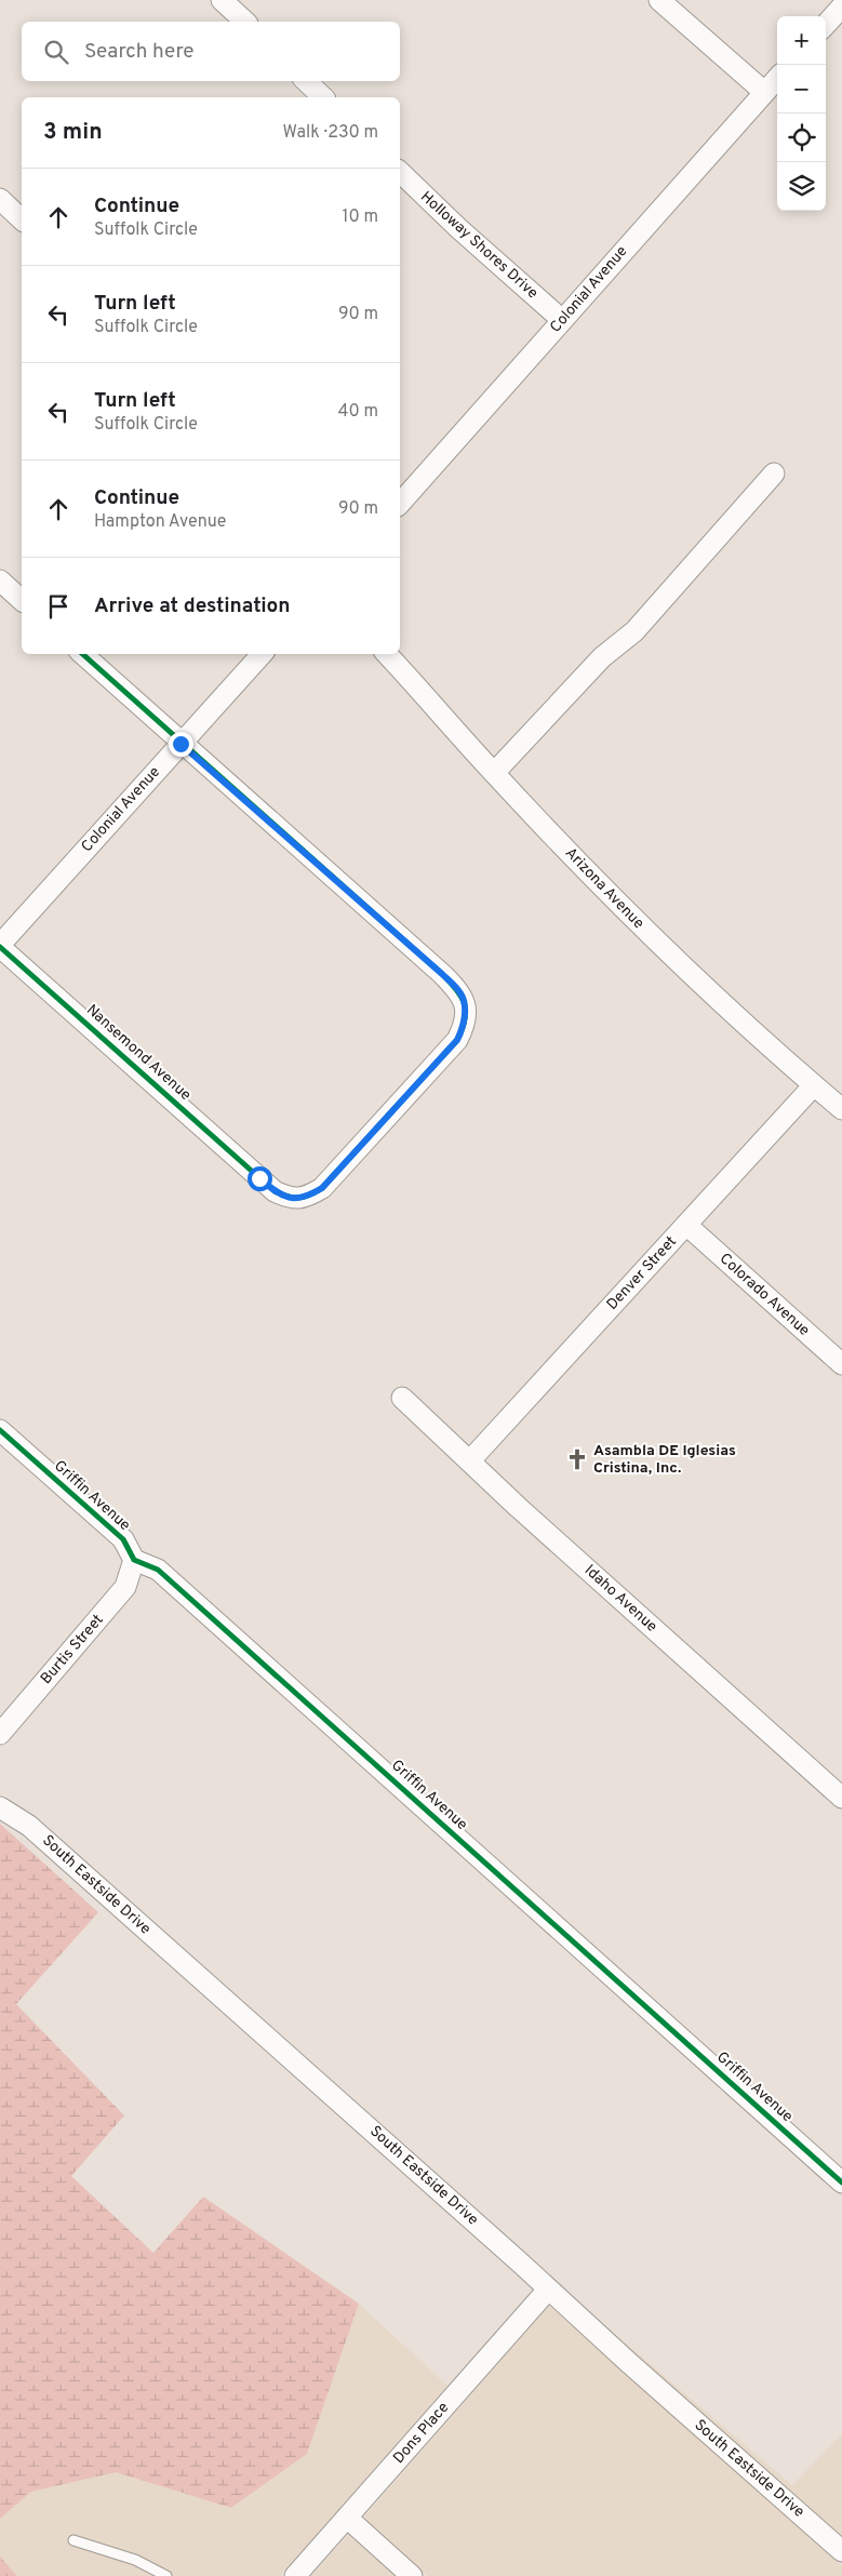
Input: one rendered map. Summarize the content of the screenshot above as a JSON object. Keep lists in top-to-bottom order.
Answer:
{
  "streets": {
    "street": [
      "Holloway Shores Drive",
      "Colonial Avenue",
      "Arizona Avenue",
      "Nansemond Avenue",
      "Denver Street",
      "Colorado Avenue",
      "Griffin Avenue",
      "Idaho Avenue",
      "Burtis Street",
      "South Eastside Drive",
      "Dons Place"
    ]
  },
  "crossings": [
    ["Holloway Shores Drive", "Colonial Avenue"],
    ["Colonial Avenue", "Nansemond Avenue"],
    ["Arizona Avenue", "Denver Street"],
    ["Denver Street", "Colorado Avenue"],
    ["Denver Street", "Idaho Avenue"],
    ["Griffin Avenue", "Burtis Street"],
    ["South Eastside Drive", "Dons Place"]
  ],
  "places": {
    "church": ["Asambla DE Iglesias Cristina, Inc."]
  },
  "page": {
    "map_buttons": ["+", "−"],
    "search": "Search here",
    "heading": ["3 min", "Walk · 230 m"],
    "list": [
      ["Continue", "Suffolk Circle", "10 m"],
      ["Turn left", "Suffolk Circle", "90 m"],
      ["Turn left", "Suffolk Circle", "40 m"],
      ["Continue", "Hampton Avenue", "90 m"],
      "Arrive at destination"
    ]
  }
}
